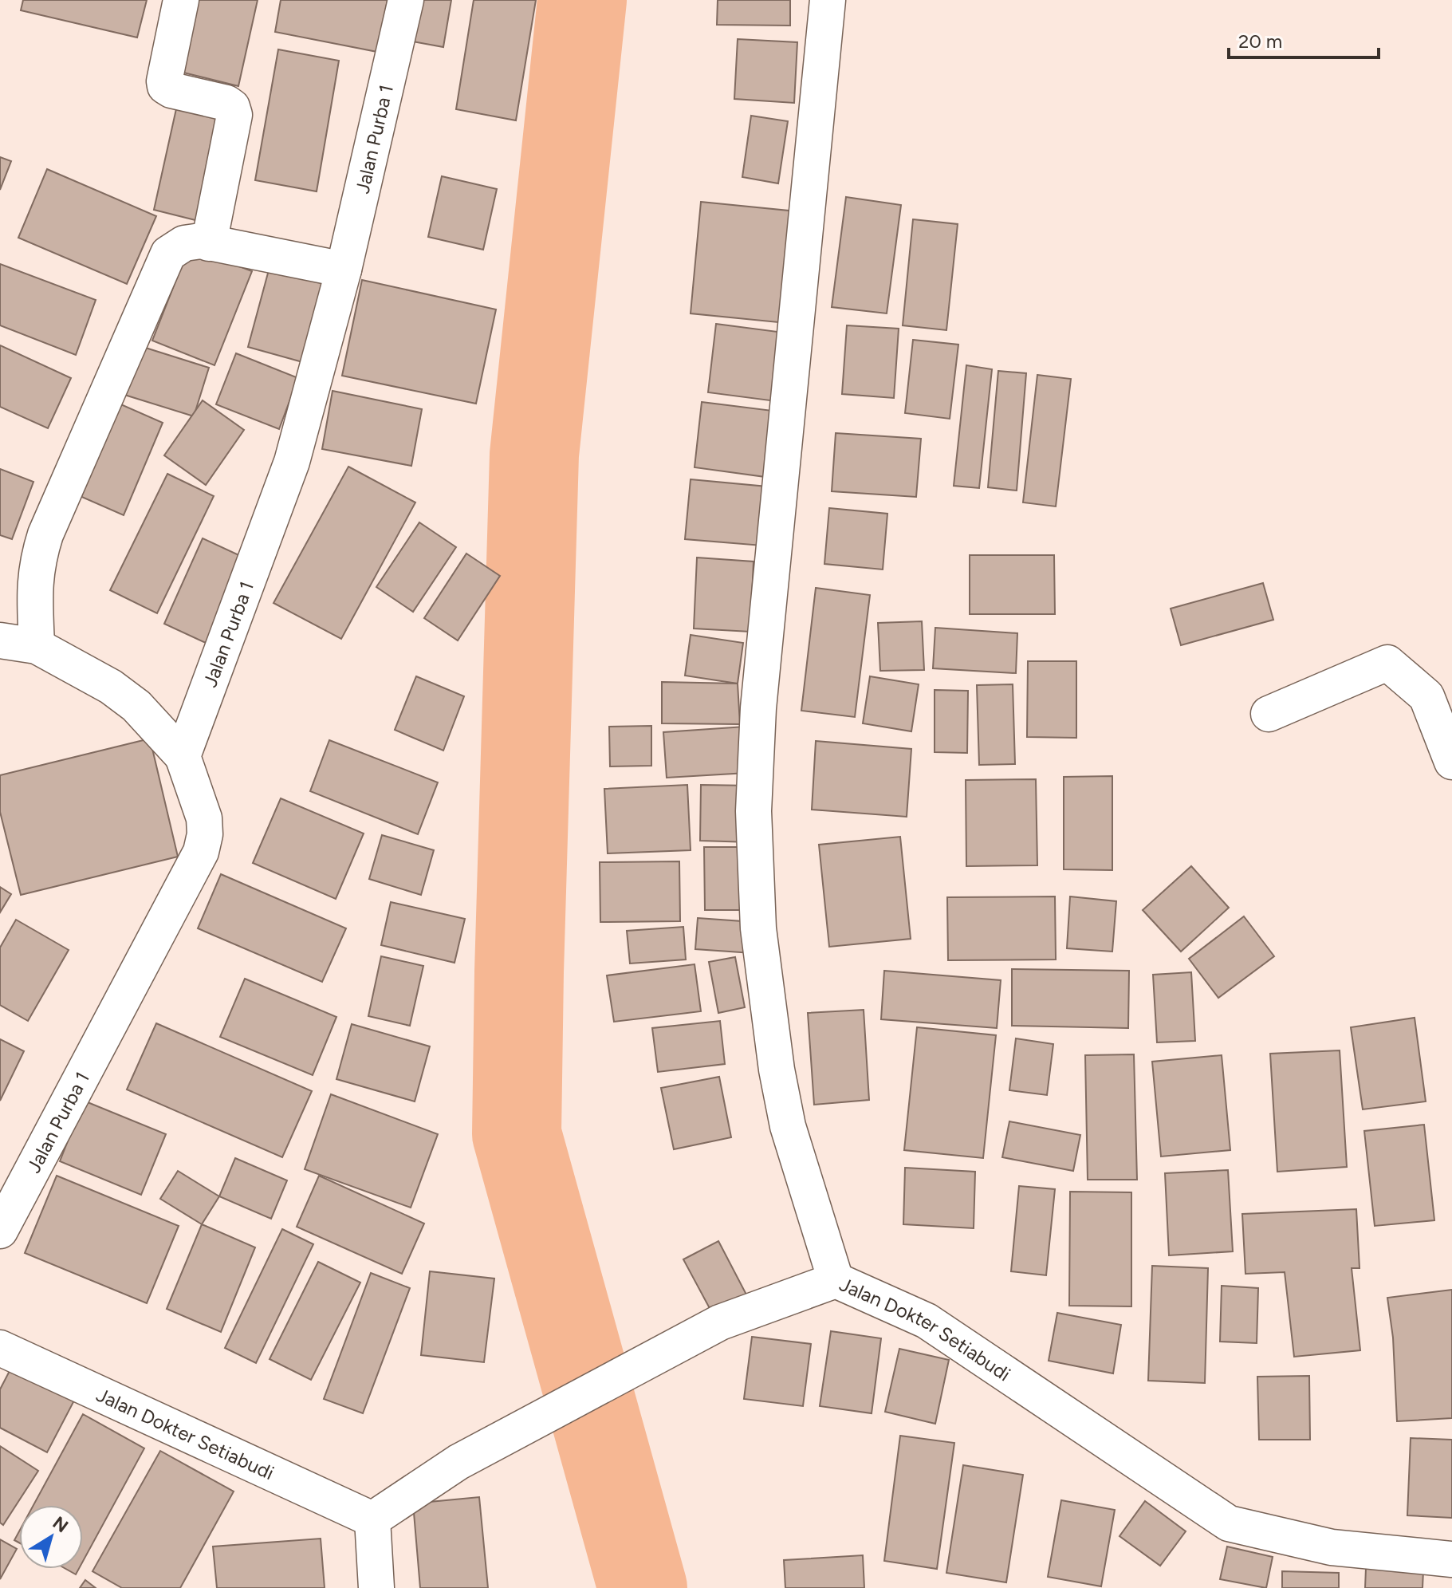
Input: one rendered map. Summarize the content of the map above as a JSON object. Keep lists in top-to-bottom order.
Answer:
{
  "streets": {
    "street": ["Jalan Purba 1", "Jalan Dokter Setiabudi"]
  },
  "scale_bar": "20 m",
  "north": "top right"
}
